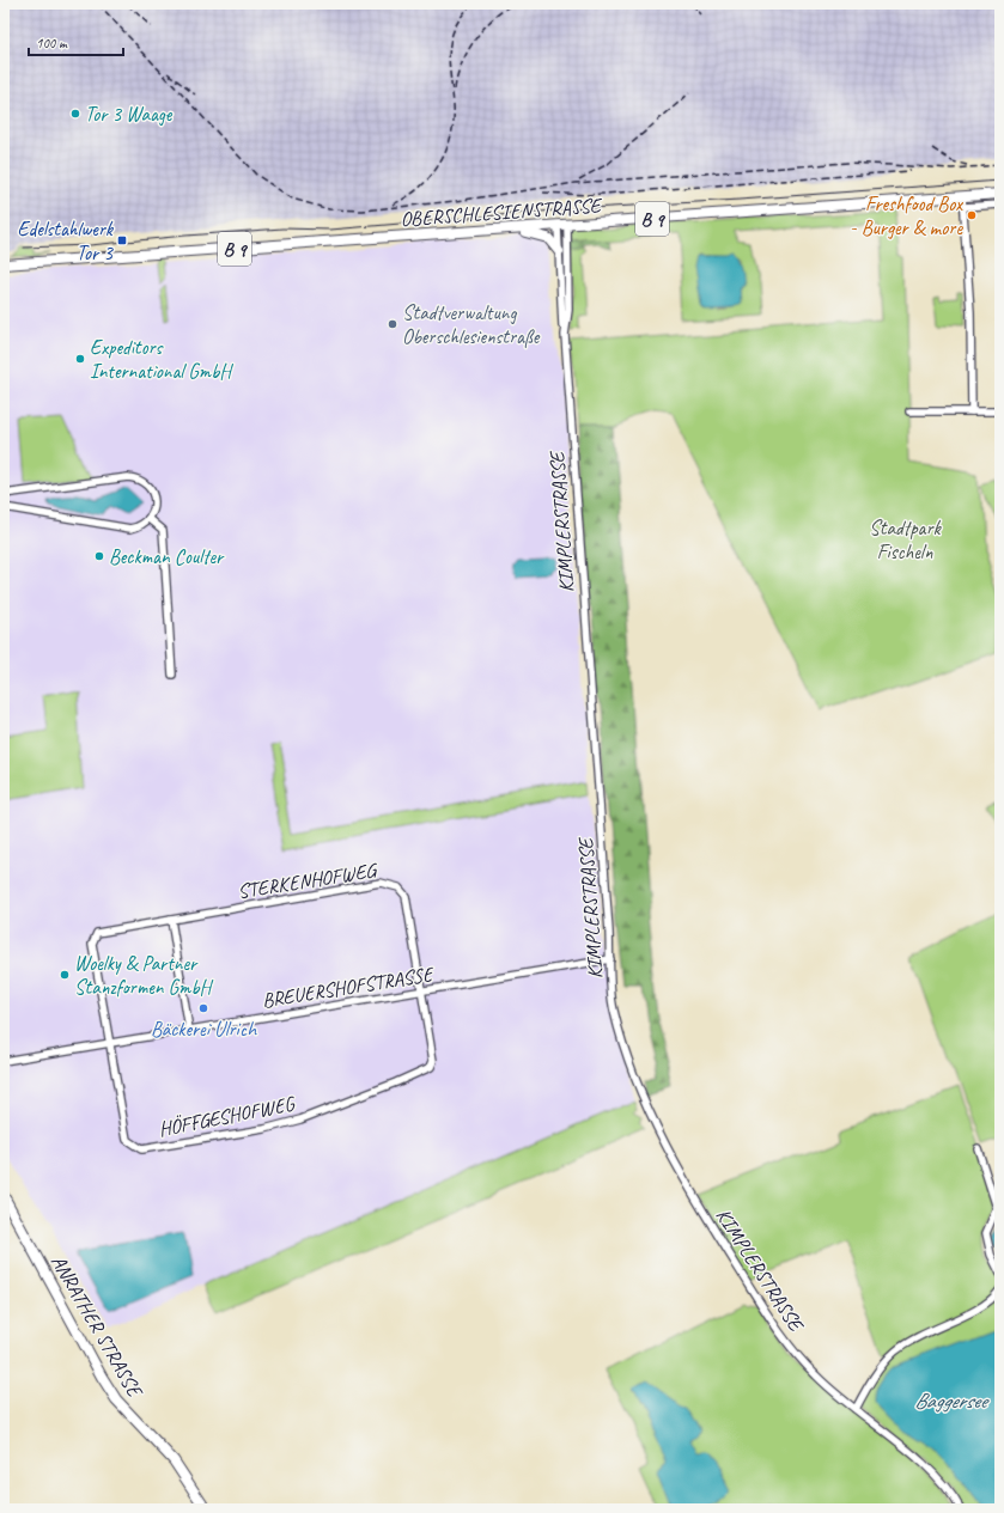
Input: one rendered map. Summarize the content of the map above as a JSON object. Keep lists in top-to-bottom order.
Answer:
{
  "streets": {
    "main road": ["OBERSCHLESIENSTRASSE", "B 9", "ANRATHER STRASSE"],
    "street": [
      "KIMPLERSTRASSE",
      "STERKENHOFWEG",
      "BREUERSHOFSTRASSE",
      "HÖFFGESHOFWEG"
    ]
  },
  "crossings": [
    ["OBERSCHLESIENSTRASSE", "B 9"],
    ["OBERSCHLESIENSTRASSE", "KIMPLERSTRASSE"],
    ["B 9", "KIMPLERSTRASSE"],
    ["KIMPLERSTRASSE", "BREUERSHOFSTRASSE"],
    ["STERKENHOFWEG", "BREUERSHOFSTRASSE"],
    ["STERKENHOFWEG", "HÖFFGESHOFWEG"],
    ["BREUERSHOFSTRASSE", "HÖFFGESHOFWEG"]
  ],
  "water": ["Baggersee"],
  "parks": ["Stadtpark Fischeln"],
  "places": {
    "other": [
      "Tor 3 Waage",
      "Freshfood Box - Burger & more",
      "Stadtverwaltung Oberschlesienstraße",
      "Expeditors International GmbH",
      "Beckman Coulter",
      "Woelky & Partner Stanzformen GmbH",
      "Bäckerei Ulrich"
    ],
    "transit": ["Edelstahlwerk Tor 3"]
  },
  "scale_bar": "100 m"
}
